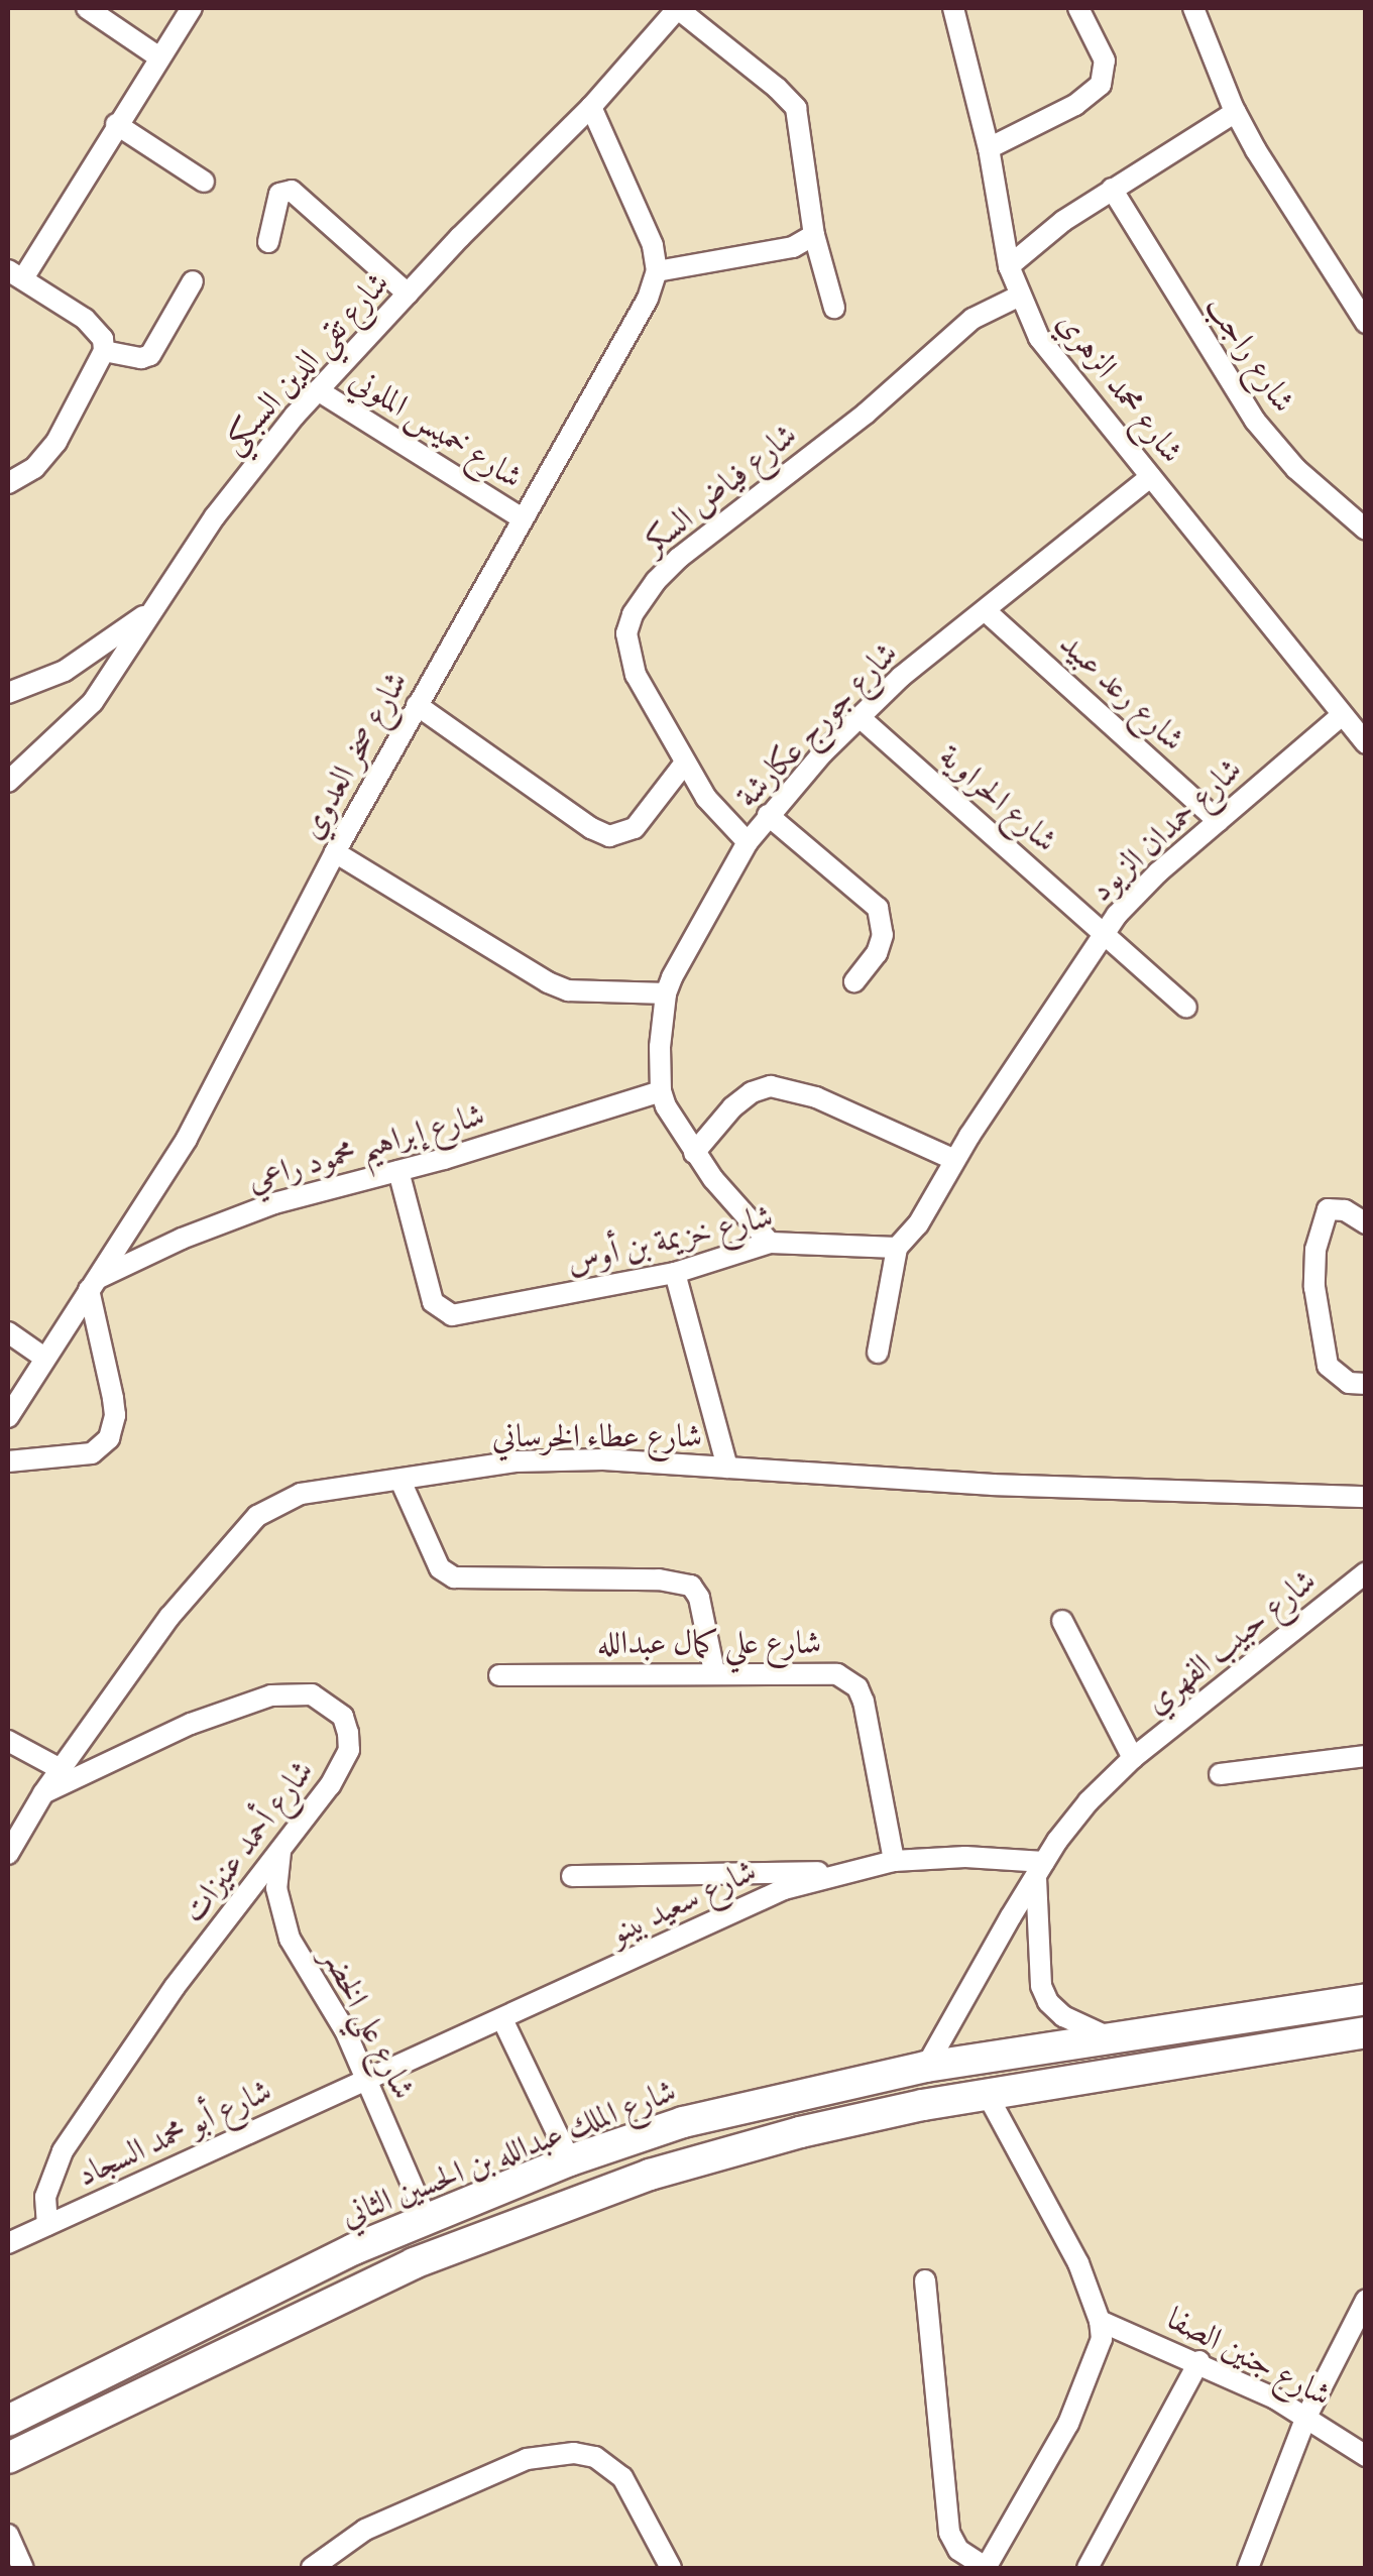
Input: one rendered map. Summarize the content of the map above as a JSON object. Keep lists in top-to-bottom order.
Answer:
{
  "streets": {
    "highway": ["شارع الملك عبدالله بن الحسين الثاني"],
    "street": [
      "شارع راجب",
      "شارع تقي الدين السبكي",
      "شارع محمد الزهري",
      "شارع خميس الملوني",
      "شارع فياض السكر",
      "شارع رعد عبيد",
      "شارع جورج عكارشة",
      "شارع صخر العدوي",
      "شارع الحراوية",
      "شارع حمدان الزيود",
      "شارع إبراهيم محمود راعي",
      "شارع خزيمة بن أوس",
      "شارع عطاء الخرساني",
      "شارع حبيب الفهري",
      "شارع علي كمال عبدالله",
      "شارع أحمد عنيزات",
      "شارع سعيد بينو",
      "شارع علي الخضر",
      "شارع أبو محمد السجاد",
      "شارع جنين الصفا"
    ]
  },
  "crossings": [
    ["شارع تقي الدين السبكي", "شارع خميس الملوني"],
    ["شارع محمد الزهري", "شارع فياض السكر"],
    ["شارع محمد الزهري", "شارع جورج عكارشة"],
    ["شارع محمد الزهري", "شارع حمدان الزيود"],
    ["شارع خميس الملوني", "شارع صخر العدوي"],
    ["شارع فياض السكر", "شارع جورج عكارشة"],
    ["شارع رعد عبيد", "شارع جورج عكارشة"],
    ["شارع رعد عبيد", "شارع حمدان الزيود"],
    ["شارع جورج عكارشة", "شارع الحراوية"],
    ["شارع جورج عكارشة", "شارع إبراهيم محمود راعي"],
    ["شارع صخر العدوي", "شارع إبراهيم محمود راعي"],
    ["شارع الحراوية", "شارع حمدان الزيود"],
    ["شارع إبراهيم محمود راعي", "شارع خزيمة بن أوس"],
    ["شارع عطاء الخرساني", "شارع أحمد عنيزات"],
    ["شارع حبيب الفهري", "شارع سعيد بينو"],
    ["شارع حبيب الفهري", "شارع الملك عبدالله بن الحسين الثاني"],
    ["شارع علي كمال عبدالله", "شارع سعيد بينو"],
    ["شارع أحمد عنيزات", "شارع علي الخضر"],
    ["شارع أحمد عنيزات", "شارع أبو محمد السجاد"],
    ["شارع سعيد بينو", "شارع علي الخضر"],
    ["شارع سعيد بينو", "شارع أبو محمد السجاد"],
    ["شارع علي الخضر", "شارع أبو محمد السجاد"],
    ["شارع علي الخضر", "شارع الملك عبدالله بن الحسين الثاني"]
  ]
}
